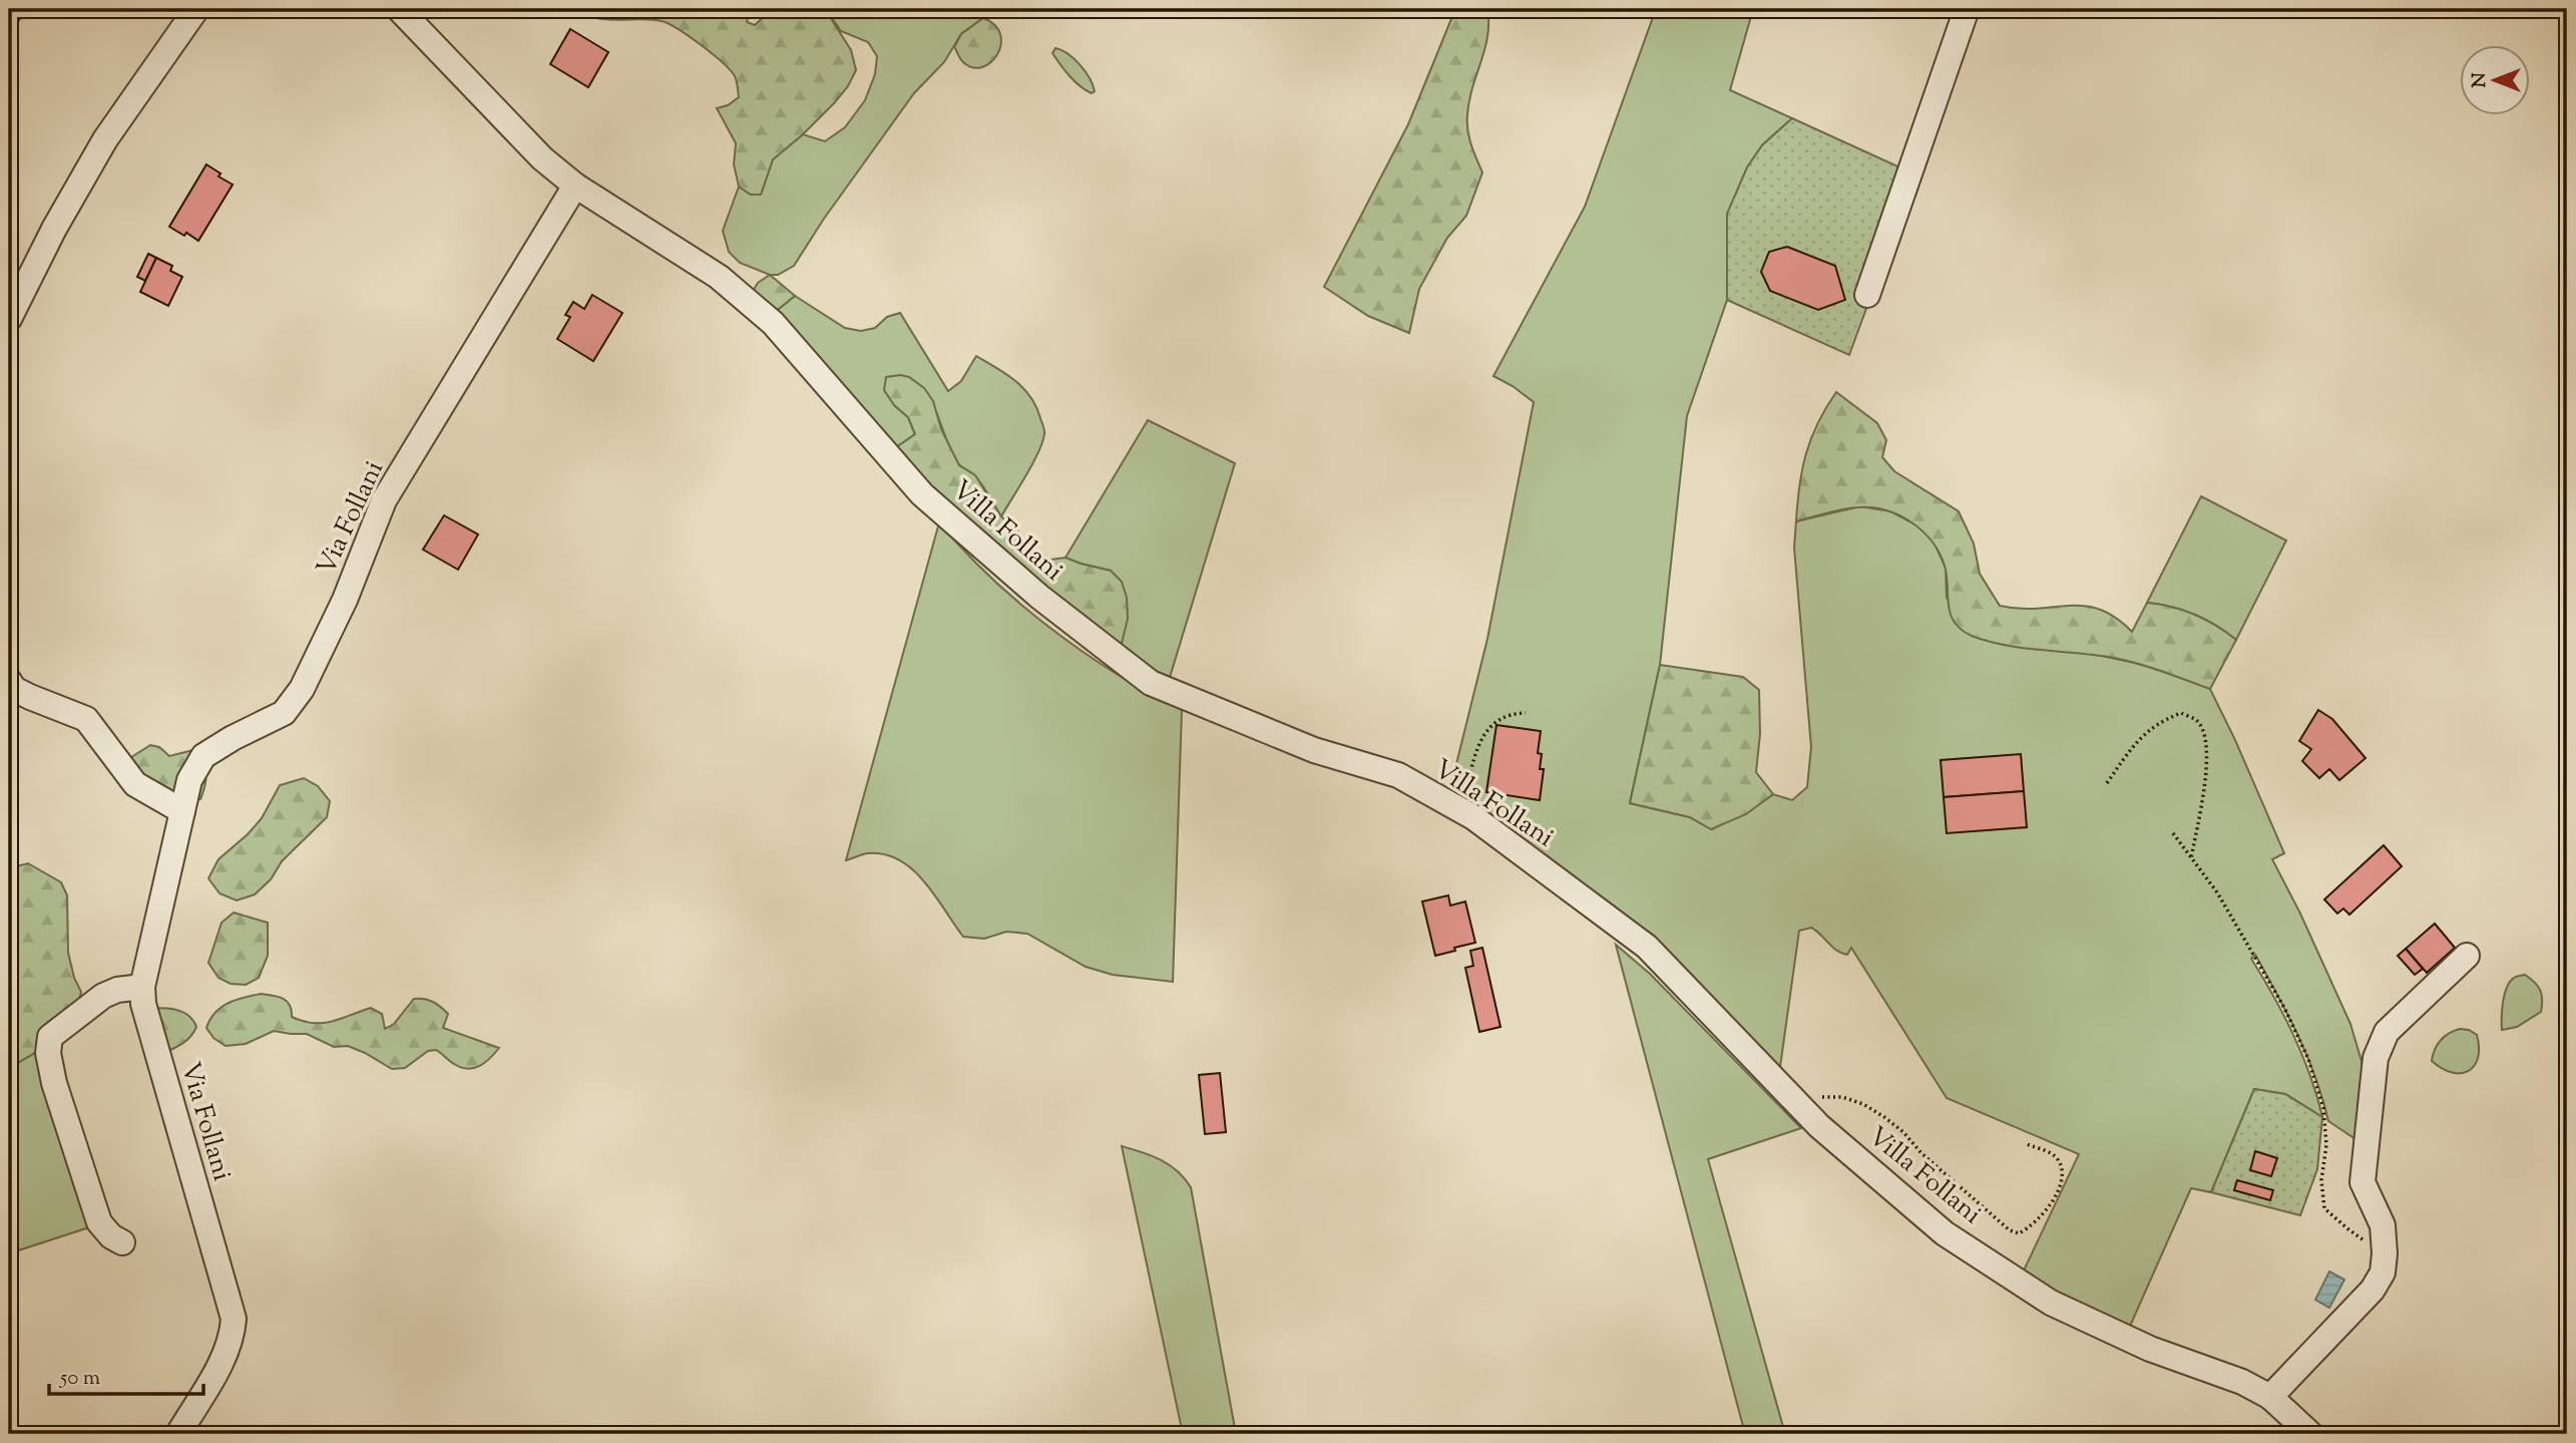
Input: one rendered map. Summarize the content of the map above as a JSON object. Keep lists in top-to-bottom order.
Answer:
{
  "streets": {
    "street": ["Via Follani", "Villa Follani"]
  },
  "crossings": [
    ["Via Follani", "Villa Follani"]
  ],
  "scale_bar": "50 m",
  "north": "left"
}
